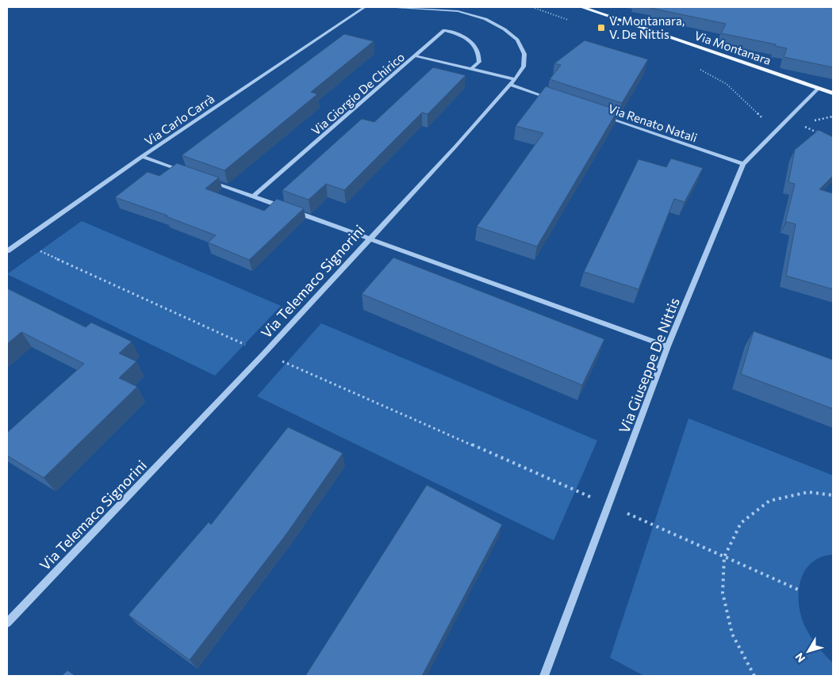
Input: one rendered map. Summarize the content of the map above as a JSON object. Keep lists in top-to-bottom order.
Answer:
{
  "streets": {
    "main road": ["Via Montanara"],
    "street": [
      "Via Giorgio De Chirico",
      "Via Carlo Carrà",
      "Via Renato Natali",
      "Via Telemaco Signorini",
      "Via Giuseppe De Nittis"
    ]
  },
  "crossings": [
    ["Via Montanara", "Via Giuseppe De Nittis"],
    ["Via Giorgio De Chirico", "Via Telemaco Signorini"],
    ["Via Renato Natali", "Via Giuseppe De Nittis"]
  ],
  "places": {
    "transit": ["V. Montanara, V. De Nittis"]
  },
  "north": "bottom left"
}
